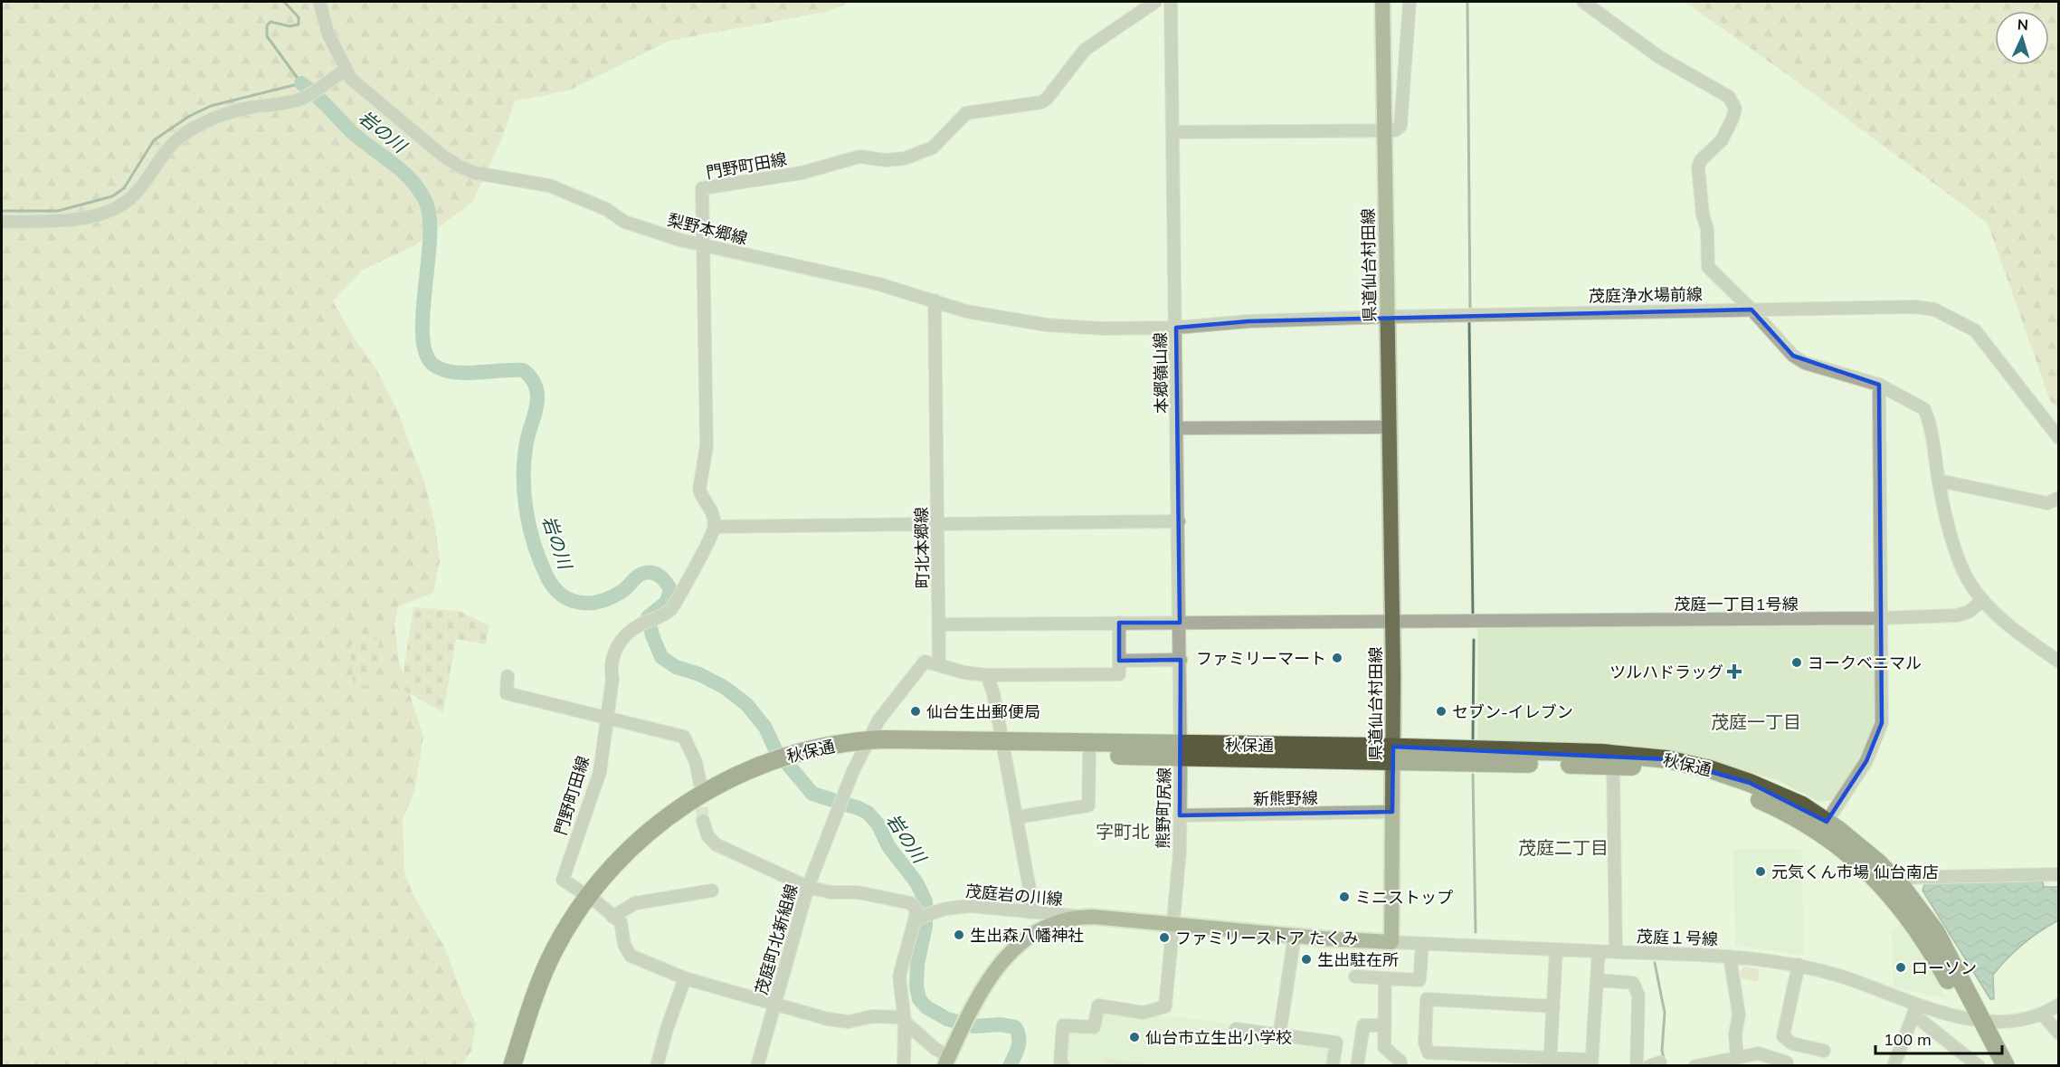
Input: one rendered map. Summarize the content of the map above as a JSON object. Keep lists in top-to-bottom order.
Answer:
{
  "streets": {
    "highway": ["秋保通"],
    "main road": ["県道仙台村田線"],
    "street": [
      "門野町田線",
      "梨野本郷線",
      "茂庭浄水場前線",
      "本郷嶺山線",
      "町北本郷線",
      "茂庭一丁目1号線",
      "新熊野線",
      "熊野町尻線",
      "茂庭岩の川線",
      "茂庭１号線",
      "茂庭町北新組線"
    ]
  },
  "crossings": [
    ["門野町田線", "梨野本郷線"],
    ["門野町田線", "秋保通"],
    ["梨野本郷線", "茂庭浄水場前線"],
    ["梨野本郷線", "本郷嶺山線"],
    ["梨野本郷線", "町北本郷線"],
    ["県道仙台村田線", "茂庭浄水場前線"],
    ["県道仙台村田線", "茂庭一丁目1号線"],
    ["県道仙台村田線", "秋保通"],
    ["県道仙台村田線", "新熊野線"],
    ["県道仙台村田線", "茂庭１号線"],
    ["茂庭浄水場前線", "本郷嶺山線"],
    ["本郷嶺山線", "茂庭一丁目1号線"],
    ["本郷嶺山線", "秋保通"],
    ["本郷嶺山線", "熊野町尻線"],
    ["町北本郷線", "茂庭一丁目1号線"],
    ["町北本郷線", "茂庭町北新組線"],
    ["秋保通", "熊野町尻線"],
    ["秋保通", "茂庭１号線"],
    ["秋保通", "茂庭町北新組線"],
    ["新熊野線", "熊野町尻線"]
  ],
  "districts": ["茂庭一丁目", "字町北", "茂庭二丁目"],
  "water": ["岩の川"],
  "places": {
    "other": [
      "ファミリーマート",
      "ヨークベニマル",
      "仙台生出郵便局",
      "セブン-イレブン",
      "元気くん市場 仙台南店",
      "ミニストップ",
      "生出森八幡神社",
      "ファミリーストア たくみ",
      "生出駐在所",
      "ローソン",
      "仙台市立生出小学校"
    ],
    "health": ["ツルハドラッグ"]
  },
  "scale_bar": "100 m",
  "north": "top"
}
